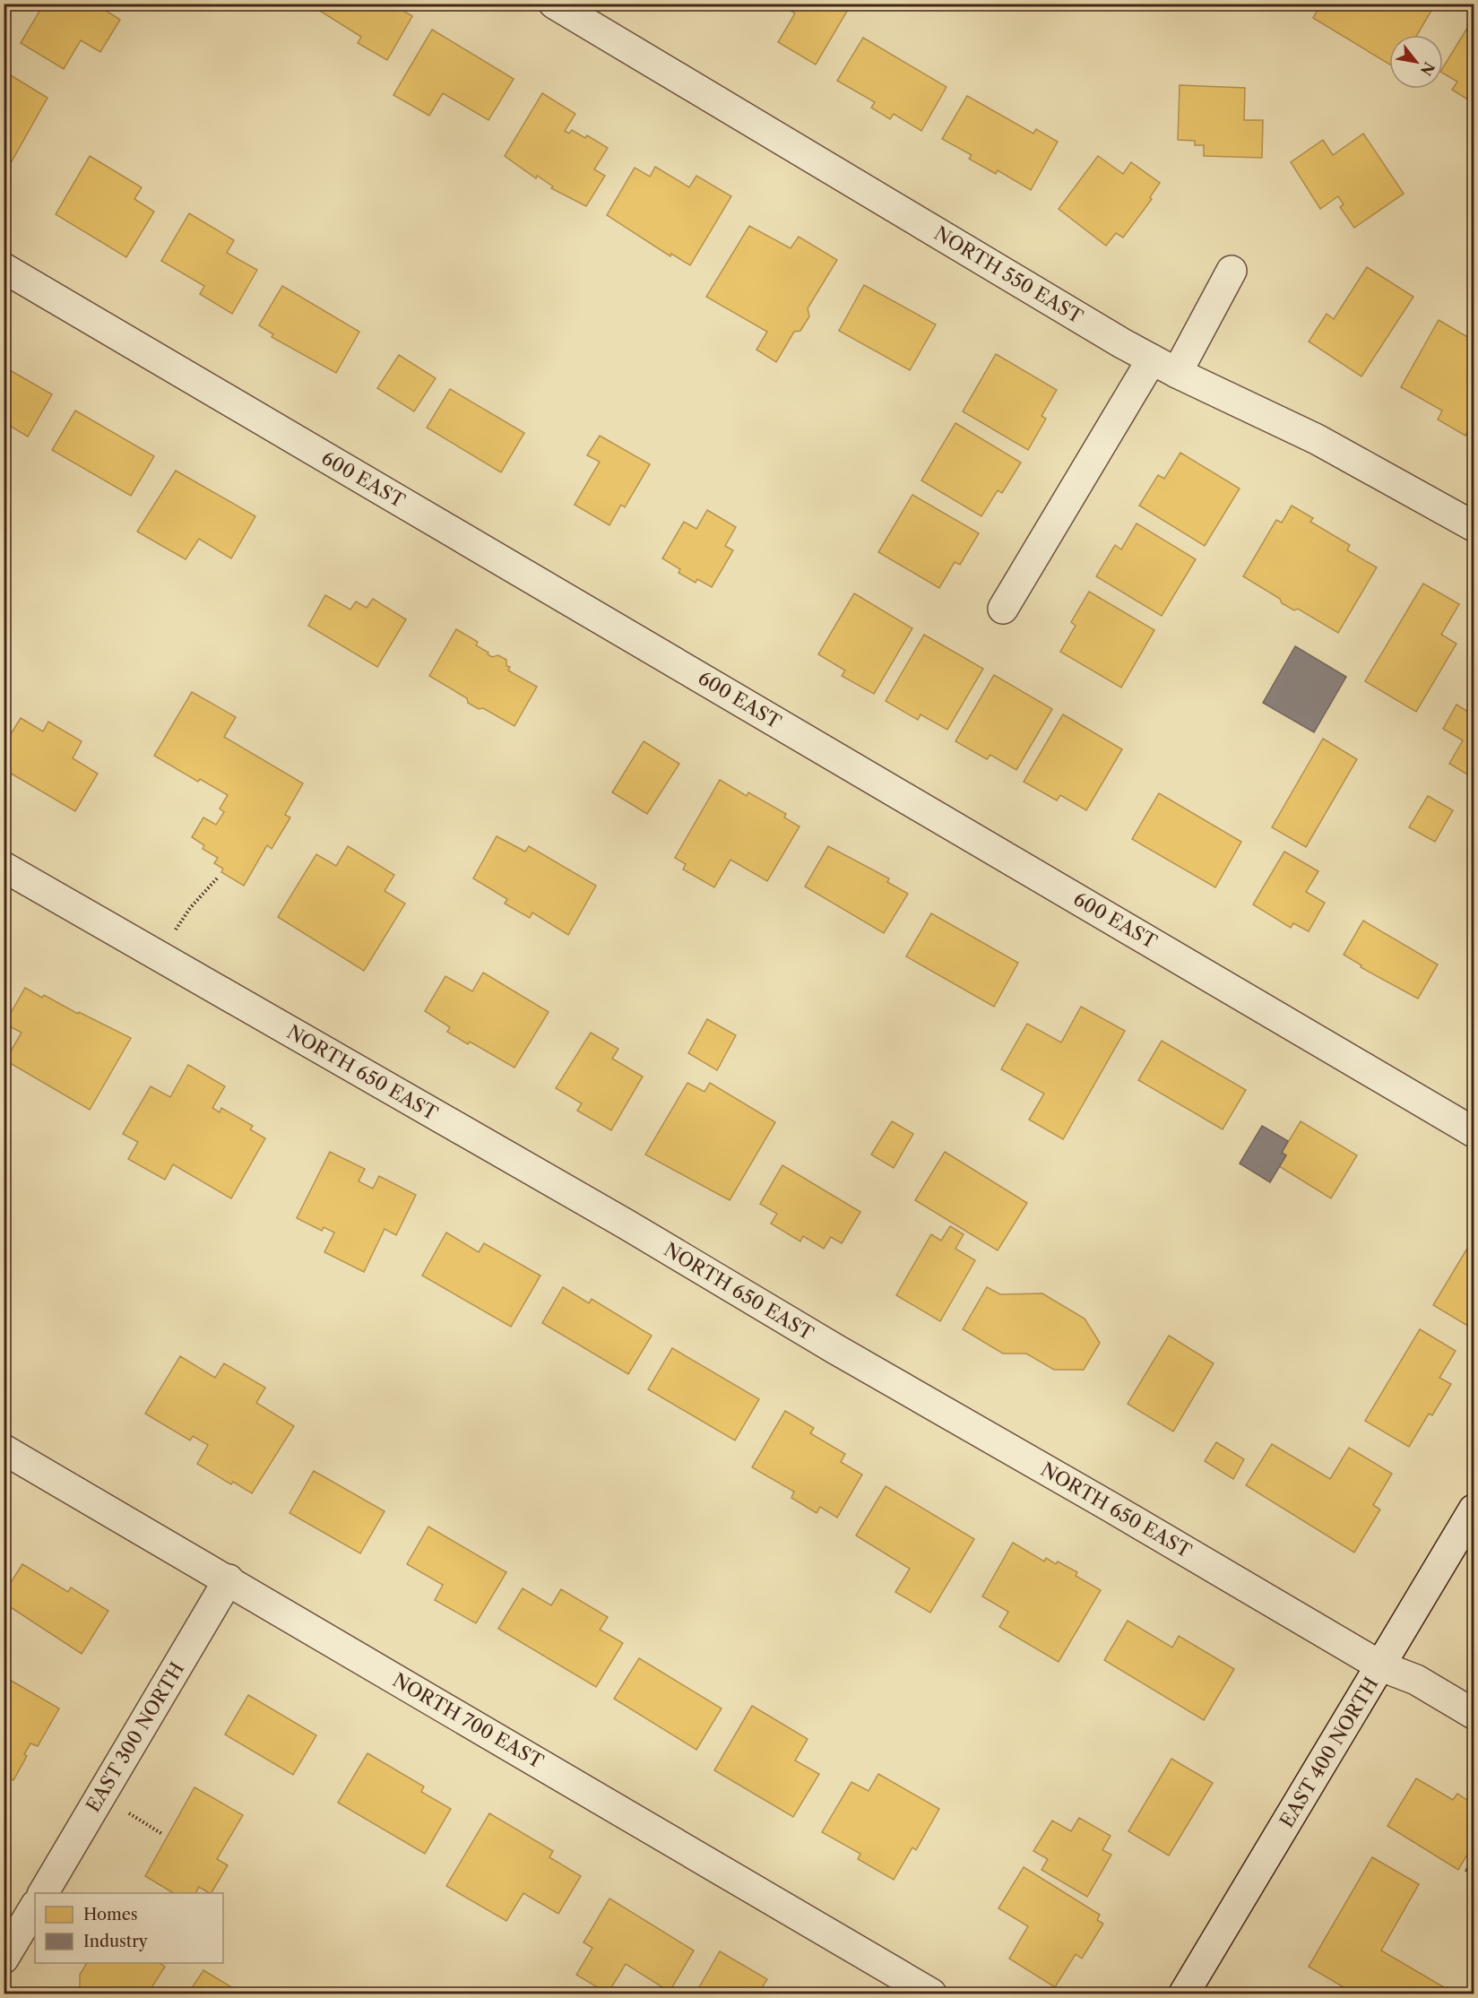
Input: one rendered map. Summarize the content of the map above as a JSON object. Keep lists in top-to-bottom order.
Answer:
{
  "streets": {
    "street": [
      "NORTH 550 EAST",
      "600 EAST",
      "NORTH 650 EAST",
      "NORTH 700 EAST",
      "EAST 300 NORTH",
      "EAST 400 NORTH"
    ]
  },
  "crossings": [
    ["NORTH 650 EAST", "EAST 400 NORTH"],
    ["NORTH 700 EAST", "EAST 300 NORTH"]
  ],
  "legend": ["Homes", "Industry"],
  "north": "bottom right"
}
